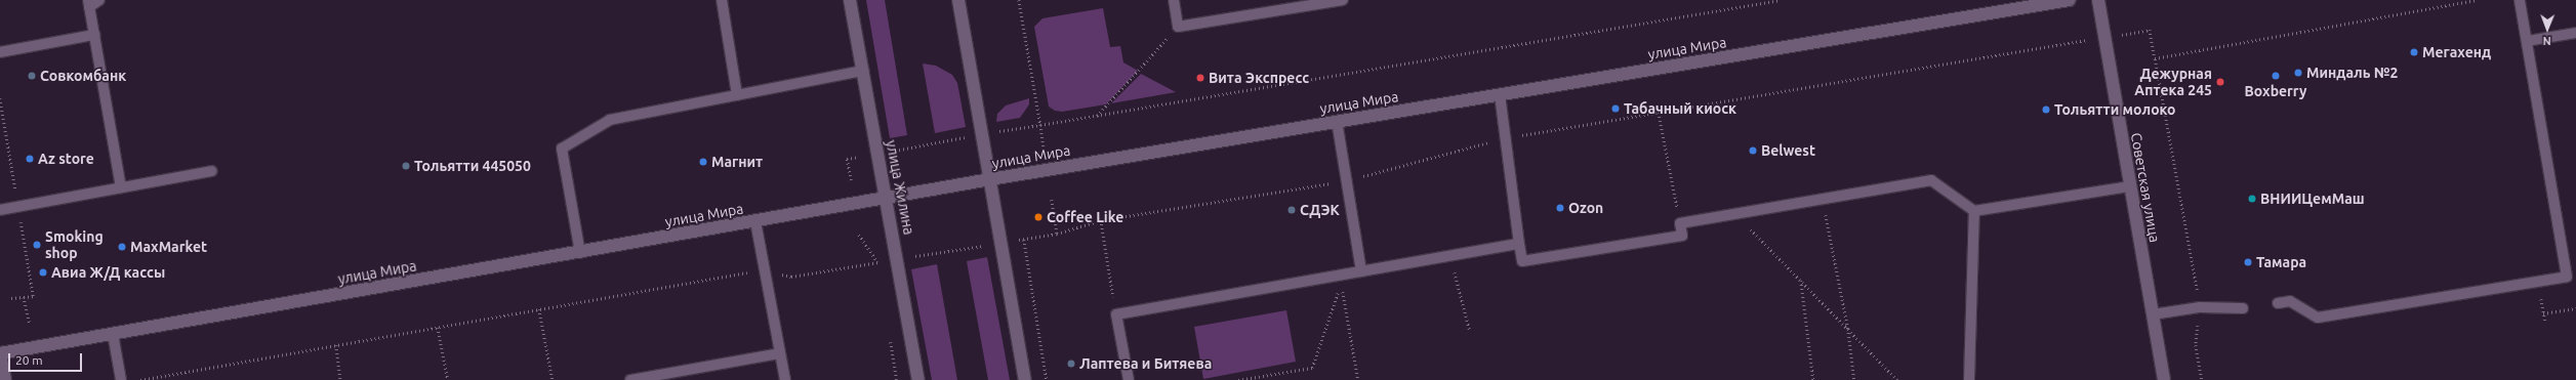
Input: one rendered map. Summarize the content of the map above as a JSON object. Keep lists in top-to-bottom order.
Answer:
{
  "streets": {
    "main road": ["улица Мира", "улица Жилина", "Советская улица"]
  },
  "crossings": [
    ["улица Мира", "улица Жилина"]
  ],
  "places": [
    "Мегахенд",
    "Миндаль №2",
    "Совкомбанк",
    "Boxberry",
    "Вита Экспресс",
    "Дежурная Аптека 245",
    "Табачный киоск",
    "Тольятти молоко",
    "Belwest",
    "Az store",
    "Магнит",
    "Тольятти 445050",
    "ВНИИЦемМаш",
    "Ozon",
    "СДЭК",
    "Coffee Like",
    "Smoking shop",
    "MaxMarket",
    "Тамара",
    "Авиа Ж/Д кассы",
    "Лаптева и Битяева"
  ],
  "scale_bar": "20 m",
  "north": "bottom"
}
